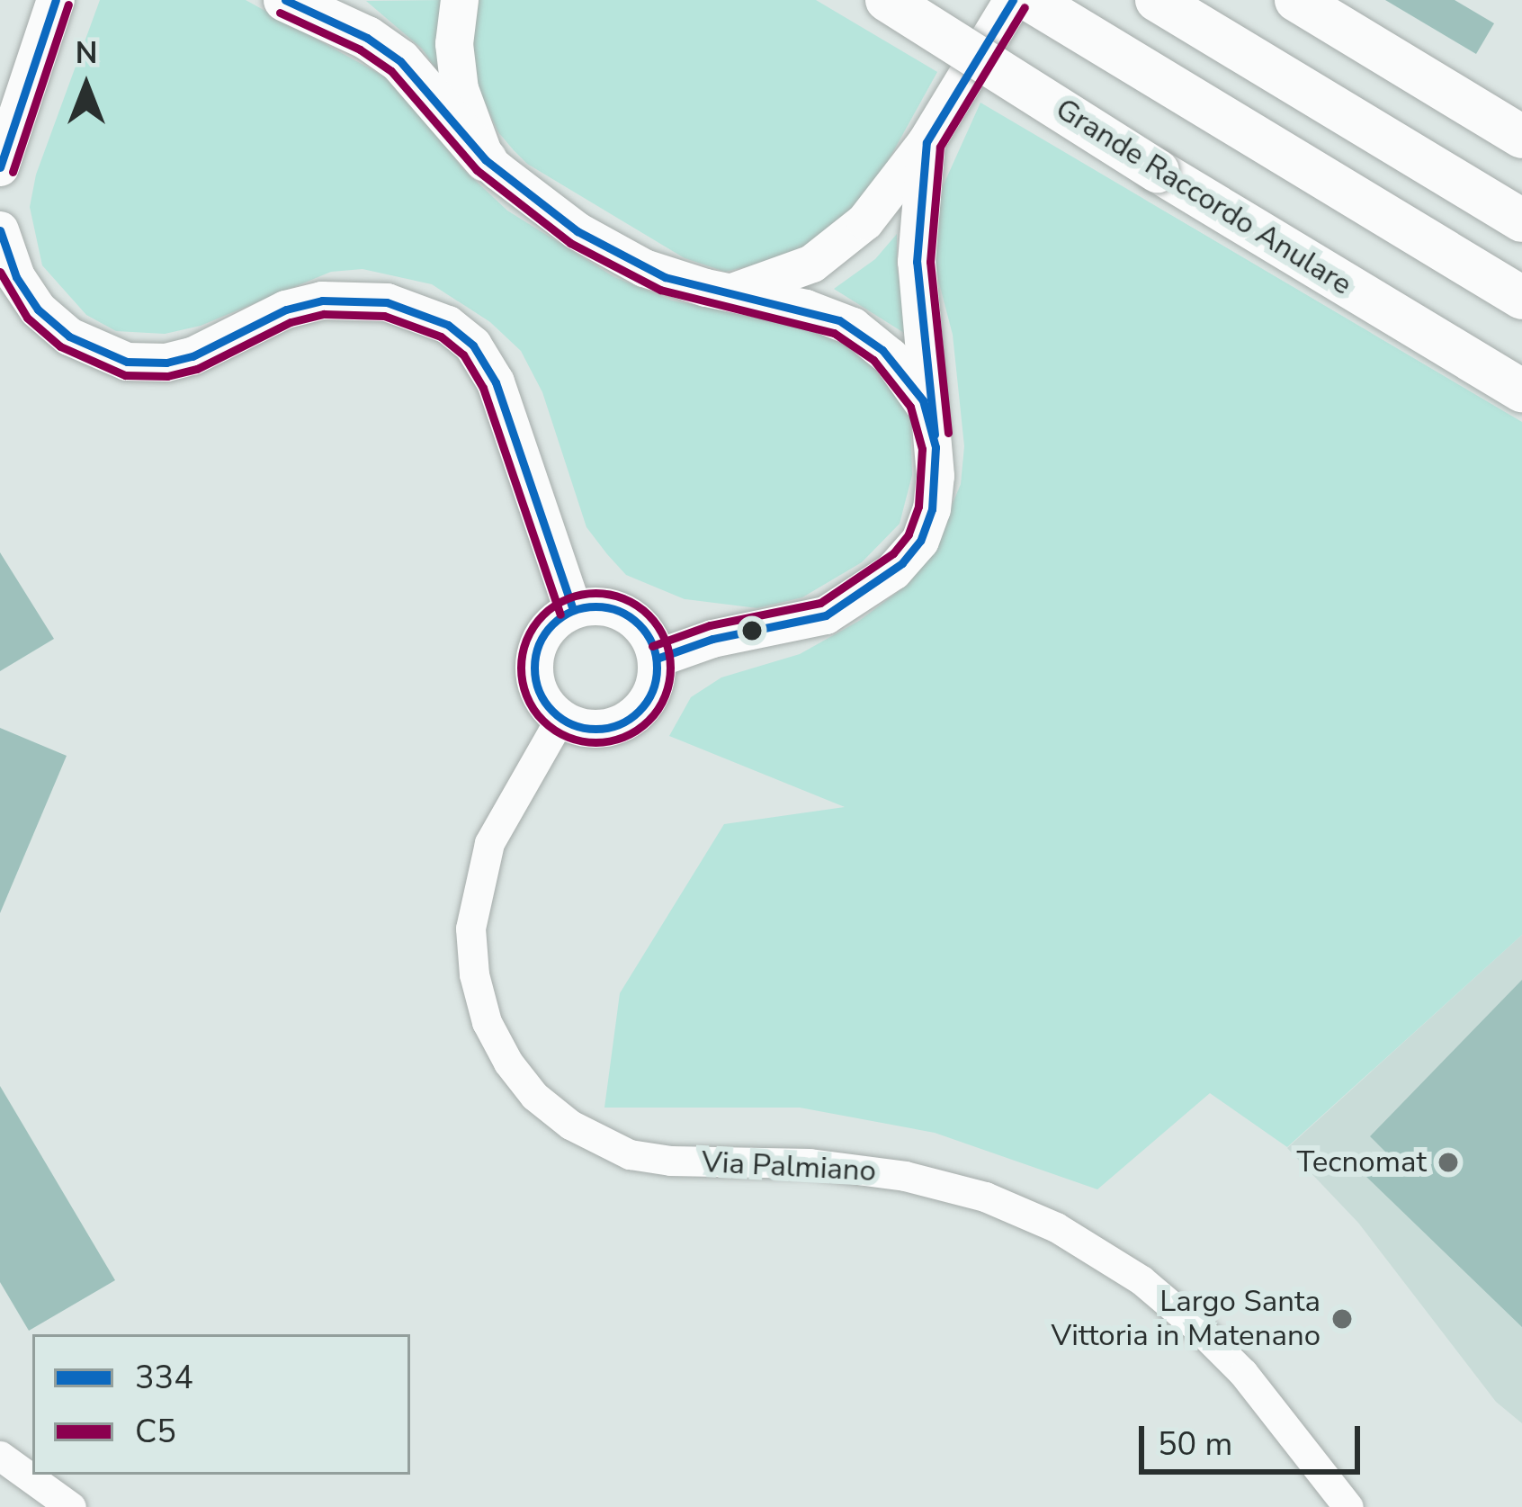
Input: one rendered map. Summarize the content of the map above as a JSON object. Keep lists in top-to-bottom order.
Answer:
{
  "streets": {
    "highway": ["Grande Raccordo Anulare"],
    "street": ["Via Palmiano"]
  },
  "places": ["Tecnomat", "Largo Santa Vittoria in Matenano"],
  "lines": ["transit line 334", "transit line C5"],
  "legend": ["334", "C5"],
  "scale_bar": "50 m",
  "north": "top"
}
